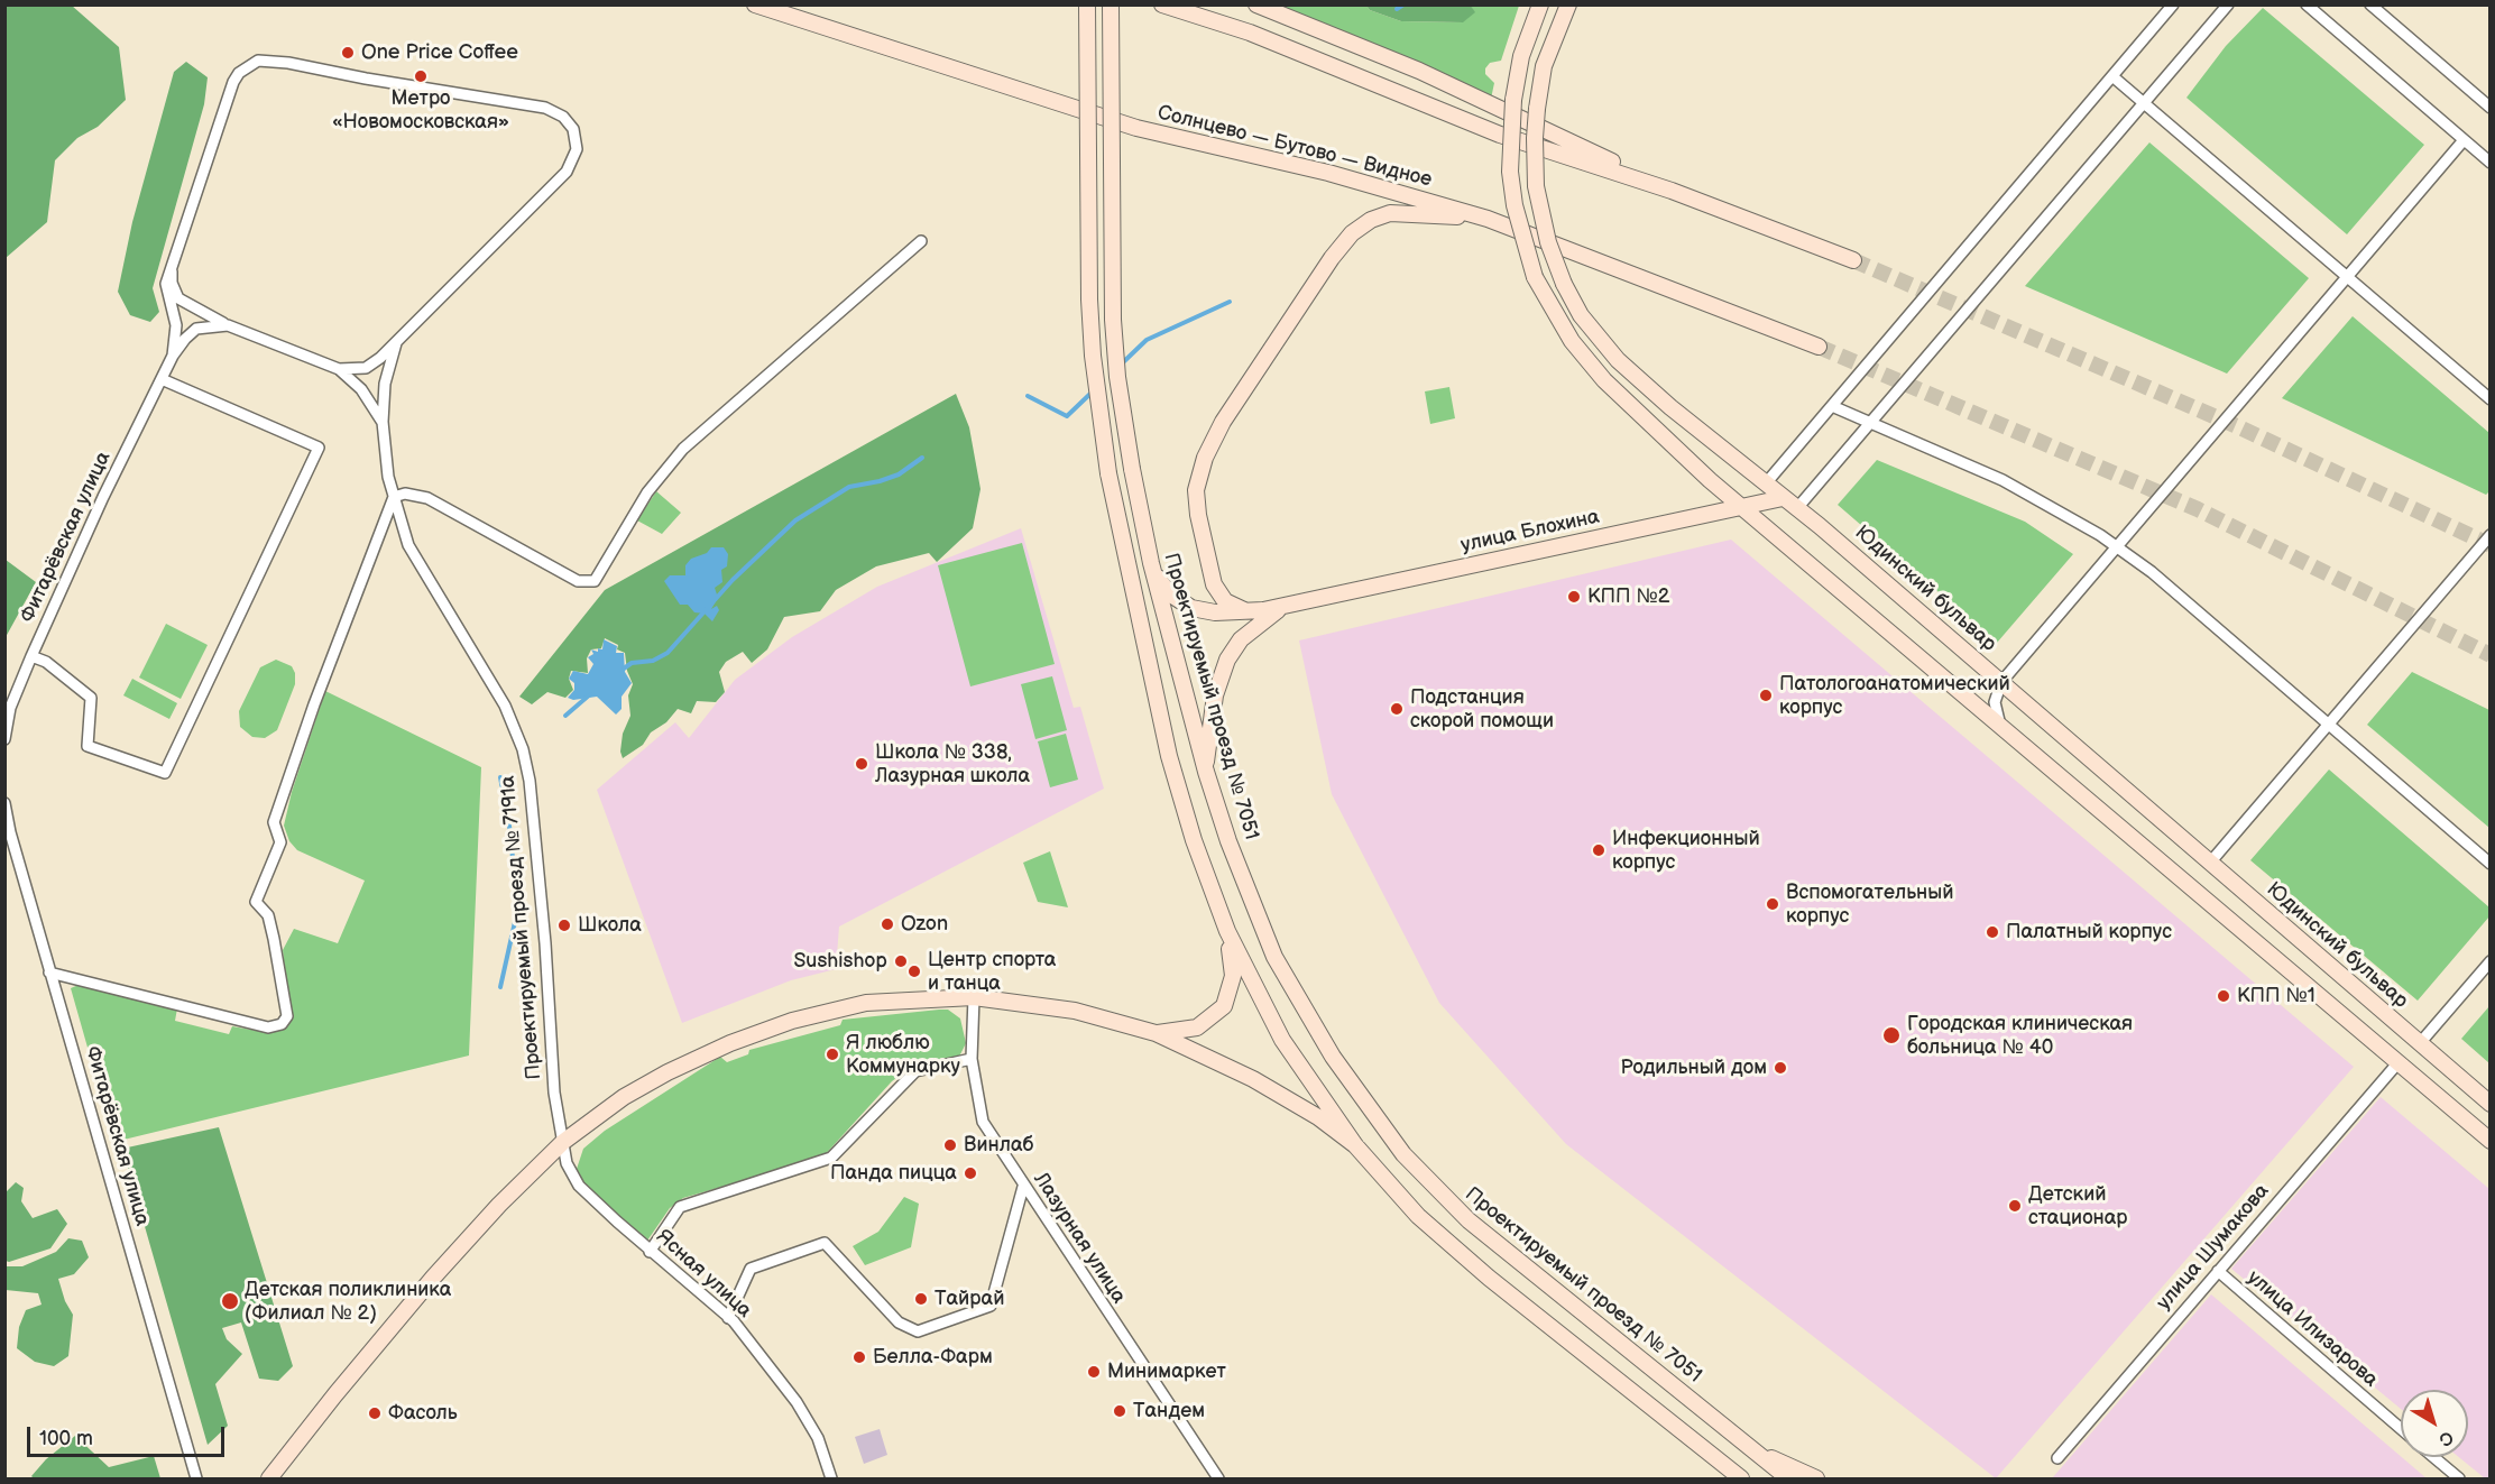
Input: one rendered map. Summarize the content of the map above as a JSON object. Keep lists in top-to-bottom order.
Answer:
{
  "streets": {
    "street": [
      "Солнцево — Бутово — Видное",
      "улица Блохина",
      "Фитарёвская улица",
      "Юдинский бульвар",
      "Проектируемый проезд № 7051",
      "Проектируемый проезд № 7191а",
      "Лазурная улица",
      "улица Шумакова",
      "Ясная улица",
      "улица Илизарова"
    ]
  },
  "crossings": [
    ["улица Блохина", "Юдинский бульвар"],
    ["Проектируемый проезд № 7191а", "Ясная улица"],
    ["улица Шумакова", "улица Илизарова"]
  ],
  "places": [
    "One Price Coffee",
    "Метро «Новомосковская»",
    "КПП №2",
    "Патологоанатомический корпус",
    "Подстанция скорой помощи",
    "Школа № 338, Лазурная школа",
    "Инфекционный корпус",
    "Вспомогательный корпус",
    "Ozon",
    "Школа",
    "Палатный корпус",
    "Sushishop",
    "Центр спорта и танца",
    "КПП №1",
    "Городская клиническая больница № 40",
    "Я люблю Коммунарку",
    "Родильный дом",
    "Винлаб",
    "Панда пицца",
    "Детский стационар",
    "Тайрай",
    "Детская поликлиника (Филиал № 2)",
    "Белла-Фарм",
    "Минимаркет",
    "Тандем",
    "Фасоль"
  ],
  "scale_bar": "100 m",
  "north": "bottom right"
}
